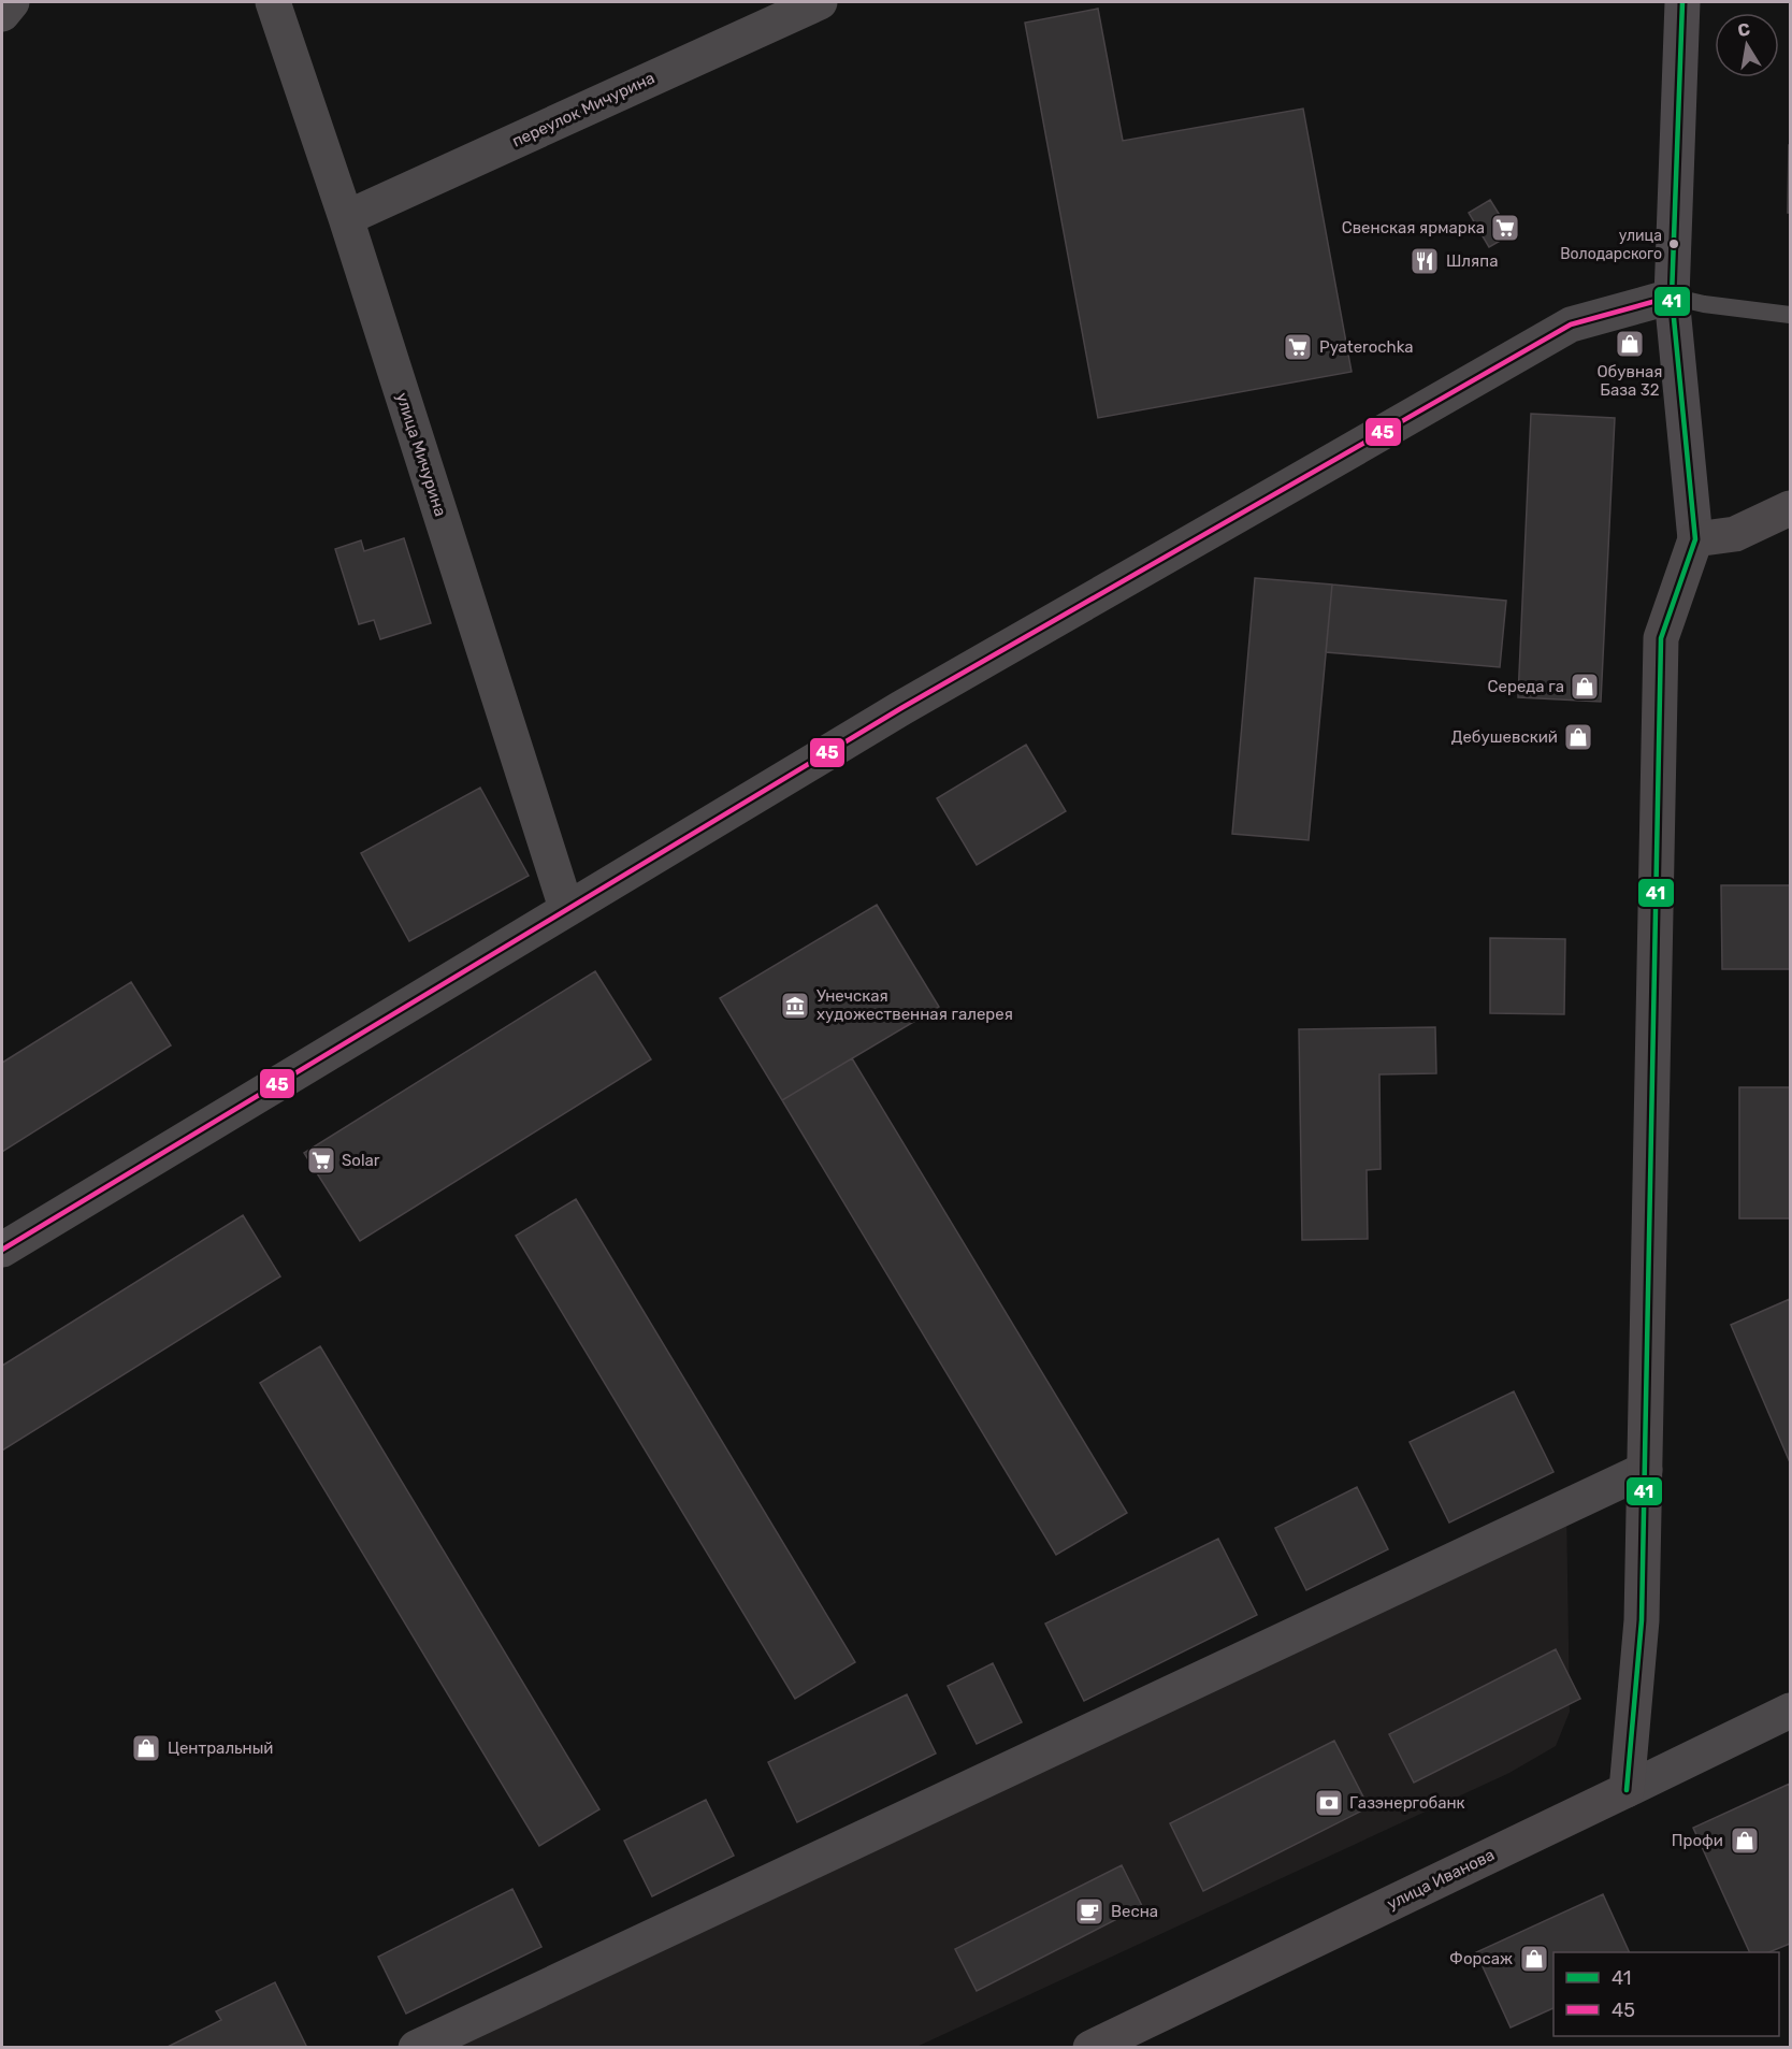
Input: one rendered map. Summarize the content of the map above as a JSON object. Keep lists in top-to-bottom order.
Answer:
{
  "streets": {
    "main road": ["улица Иванова"],
    "street": ["переулок Мичурина", "улица Мичурина"]
  },
  "crossings": [
    ["переулок Мичурина", "улица Мичурина"]
  ],
  "places": {
    "supermarket": ["Свенская ярмарка", "Pyaterochka", "Solar"],
    "other": ["улица Володарского"],
    "restaurant": ["Шляпа"],
    "shop": [
      "Обувная База 32",
      "Середа га",
      "Дебушевский",
      "Центральный",
      "Профи",
      "Форсаж"
    ],
    "museum": ["Унечская художественная галерея"],
    "bank": ["Газэнергобанк"],
    "cafe": ["Весна"]
  },
  "lines": ["transit line 41", "transit line 45"],
  "legend": ["41", "45"],
  "north": "top"
}
